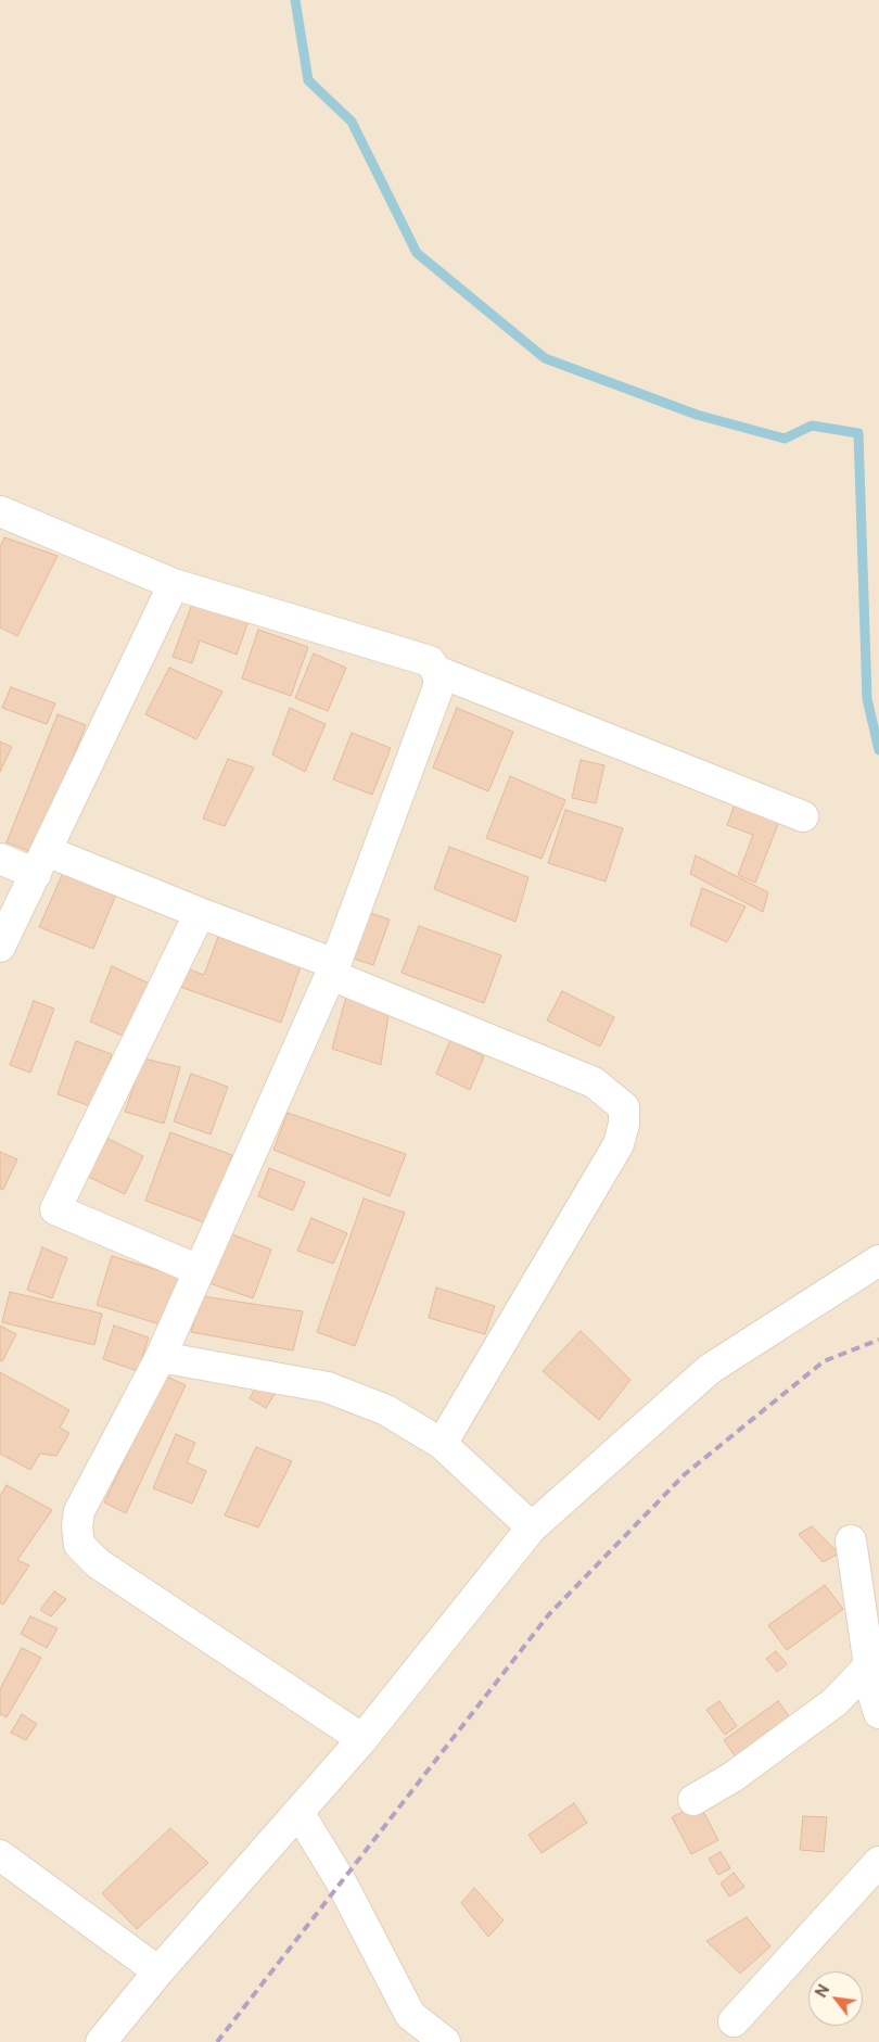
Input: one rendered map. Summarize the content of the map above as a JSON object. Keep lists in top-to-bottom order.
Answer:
{
  "north": "top left"
}
